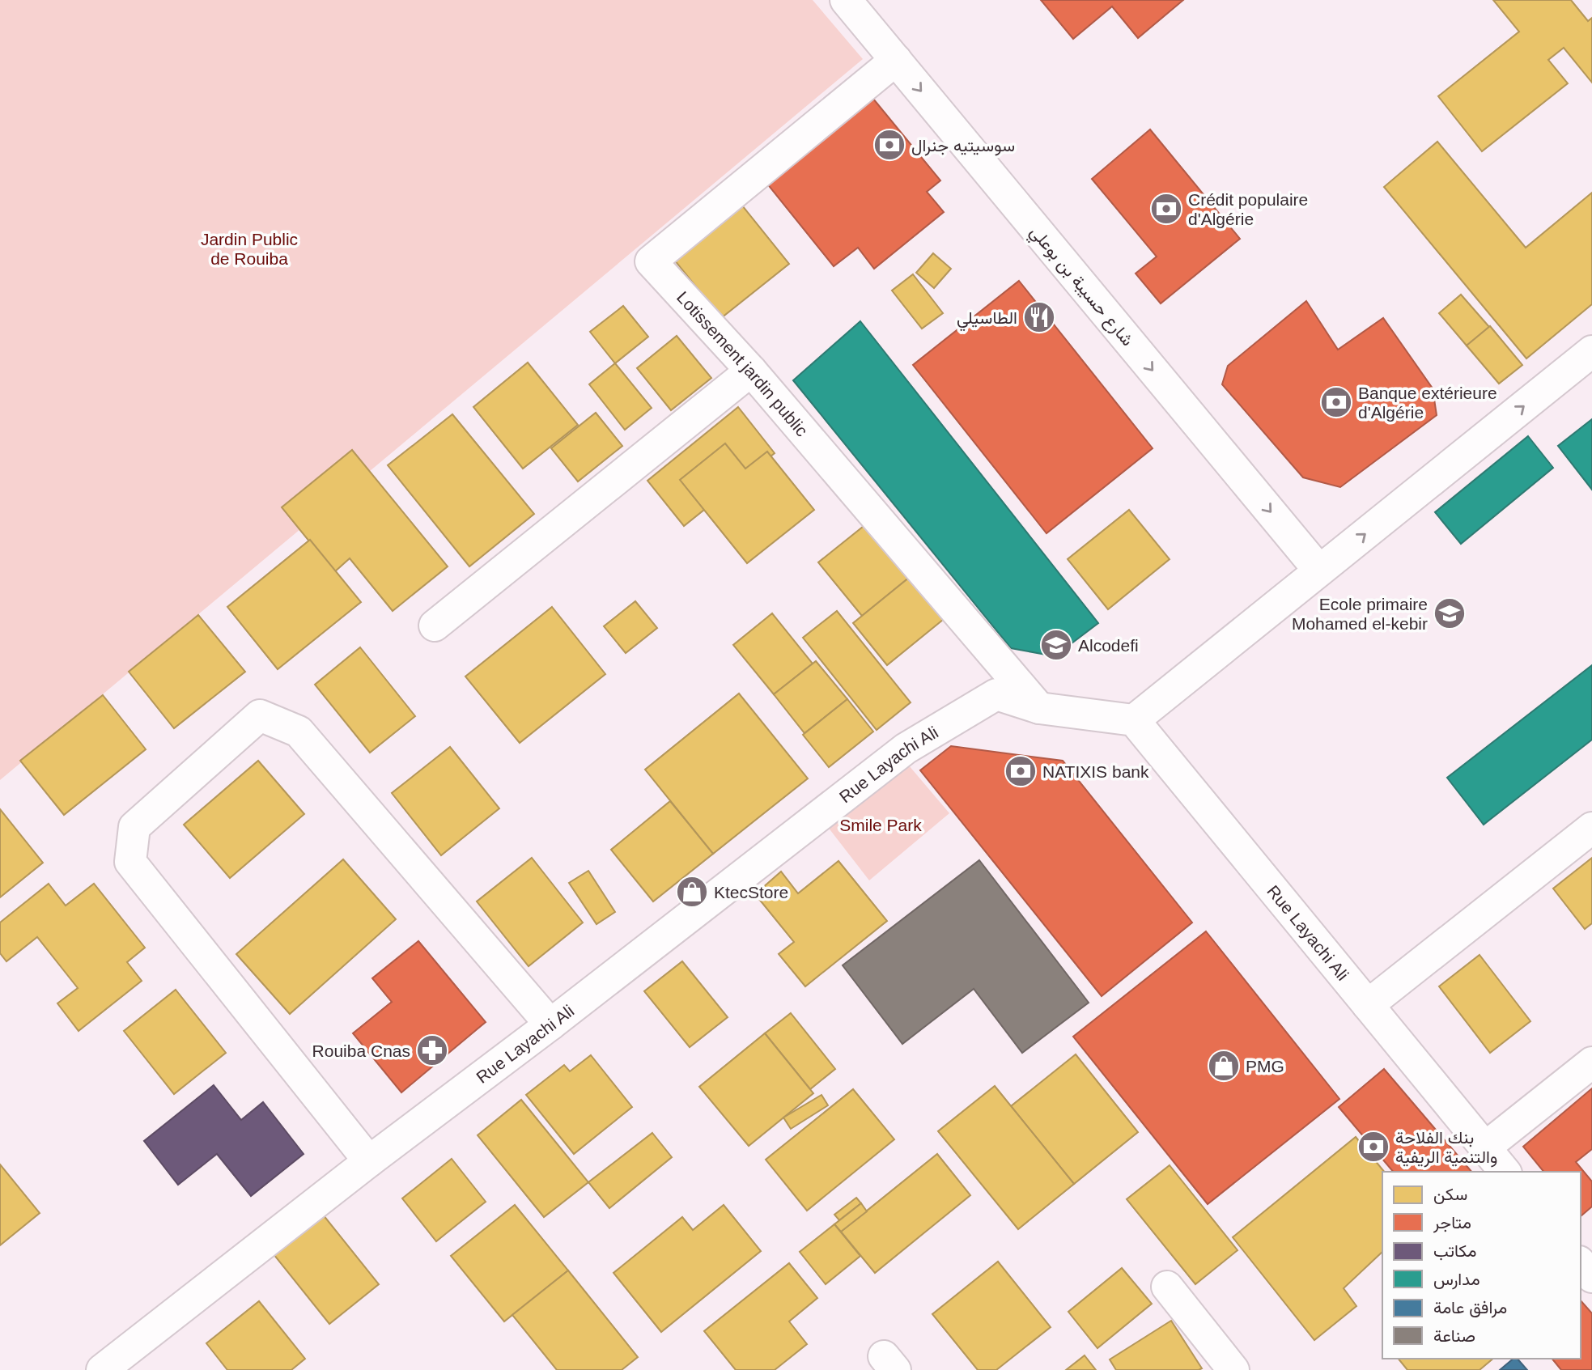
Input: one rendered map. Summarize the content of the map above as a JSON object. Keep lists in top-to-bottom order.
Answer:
{
  "streets": {
    "street": ["شارع حسيبة بن بوعلي", "Lotissement jardin public", "Rue Layachi Ali"]
  },
  "crossings": [
    ["شارع حسيبة بن بوعلي", "Lotissement jardin public"],
    ["Lotissement jardin public", "Rue Layachi Ali"]
  ],
  "one_way": ["شارع حسيبة بن بوعلي"],
  "parks": ["Jardin Public de Rouiba", "Smile Park"],
  "places": {
    "bank": [
      "سوسيتيه جنرال",
      "Crédit populaire d'Algérie",
      "Banque extérieure d'Algérie",
      "NATIXIS bank",
      "بنك الفلاحة والتنمية الريفية"
    ],
    "restaurant": ["الطاسيلي"],
    "school or university": ["Ecole primaire Mohamed el-kebir", "Alcodefi"],
    "shop": ["KtecStore", "PMG"],
    "pharmacy": ["Rouiba Cnas"]
  },
  "legend": [
    "سكن",
    "متاجر",
    "مكاتب",
    "مدارس",
    "مرافق عامة",
    "صناعة"
  ]
}
